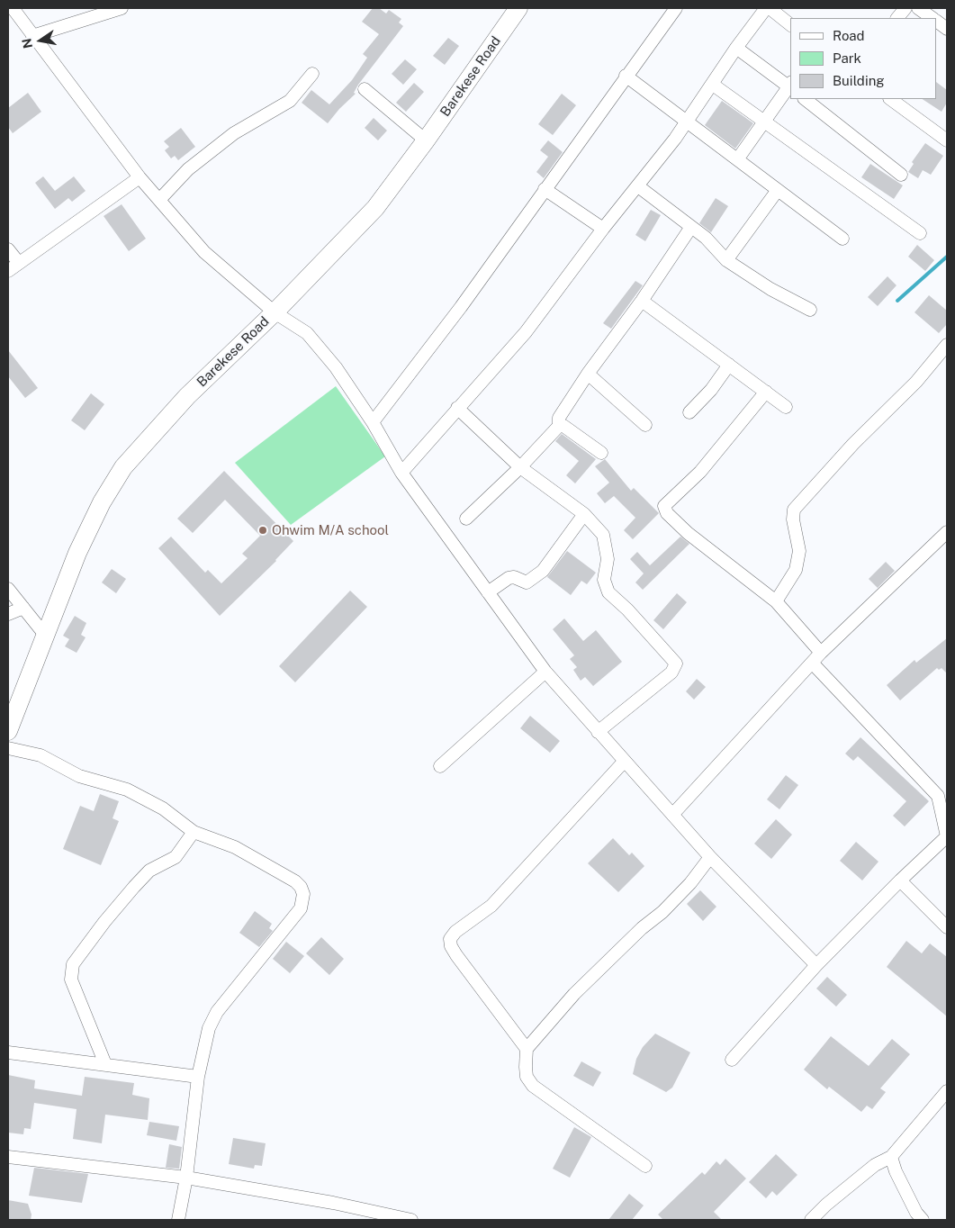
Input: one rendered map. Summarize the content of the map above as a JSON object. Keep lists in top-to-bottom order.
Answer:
{
  "streets": {
    "main road": ["Barekese Road"]
  },
  "places": ["Ohwim M/A school"],
  "legend": ["Road", "Park", "Building"],
  "north": "left"
}
